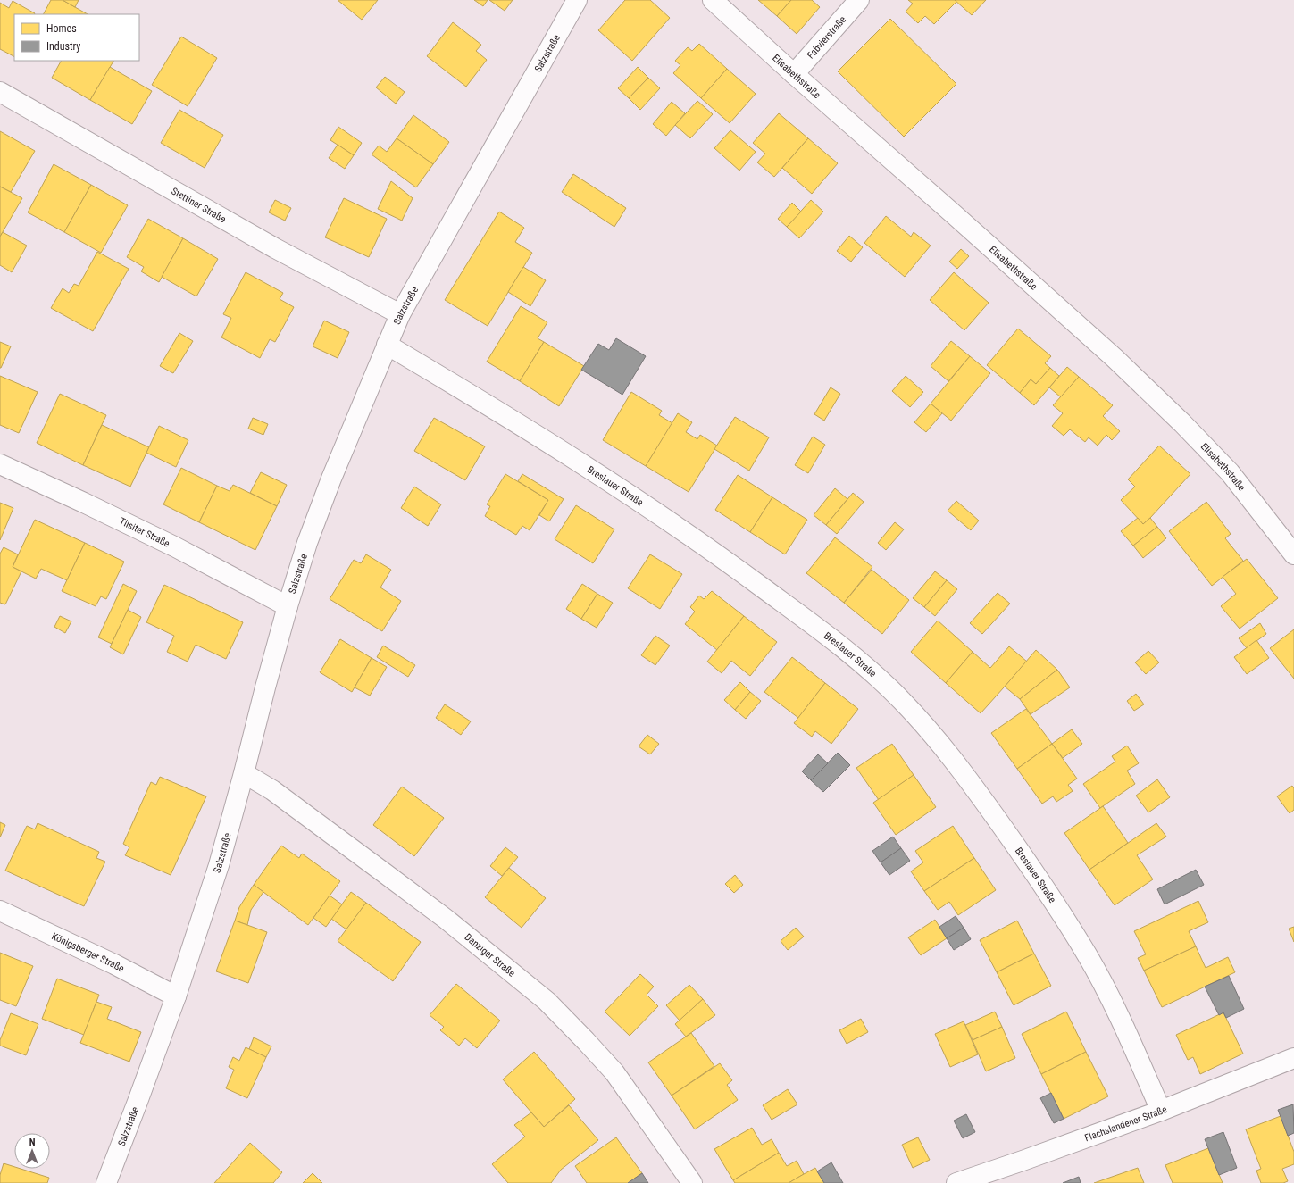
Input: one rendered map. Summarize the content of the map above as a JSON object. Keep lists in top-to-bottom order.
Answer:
{
  "streets": {
    "street": [
      "Fabvierstraße",
      "Salzstraße",
      "Elisabethstraße",
      "Stettiner Straße",
      "Breslauer Straße",
      "Tilsiter Straße",
      "Königsberger Straße",
      "Danziger Straße",
      "Flachslandener Straße"
    ]
  },
  "crossings": [
    ["Fabvierstraße", "Elisabethstraße"],
    ["Salzstraße", "Stettiner Straße"],
    ["Salzstraße", "Breslauer Straße"],
    ["Salzstraße", "Tilsiter Straße"],
    ["Salzstraße", "Königsberger Straße"],
    ["Salzstraße", "Danziger Straße"],
    ["Breslauer Straße", "Flachslandener Straße"]
  ],
  "legend": ["Homes", "Industry"],
  "north": "top"
}
